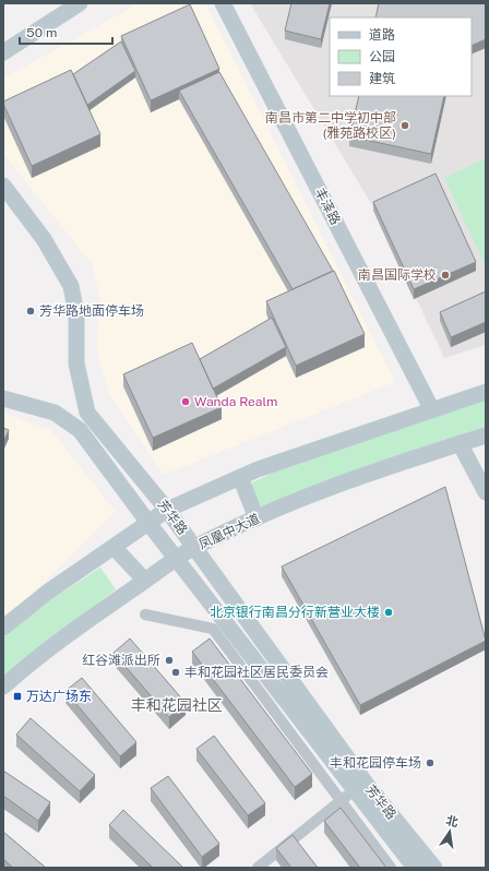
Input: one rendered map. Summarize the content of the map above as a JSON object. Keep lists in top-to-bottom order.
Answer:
{
  "streets": {
    "street": ["丰泽路", "芳华路", "凤凰中大道"]
  },
  "crossings": [
    ["芳华路", "凤凰中大道"]
  ],
  "districts": ["丰和花园社区"],
  "places": {
    "other": [
      "南昌市第二中学初中部 (雅苑路校区)",
      "南昌国际学校",
      "芳华路地面停车场",
      "Wanda Realm",
      "北京银行南昌分行新营业大楼",
      "红谷滩派出所",
      "丰和花园社区居民委员会",
      "丰和花园停车场"
    ],
    "transit": ["万达广场东"]
  },
  "legend": ["道路", "公园", "建筑"],
  "scale_bar": "50 m",
  "north": "top"
}
